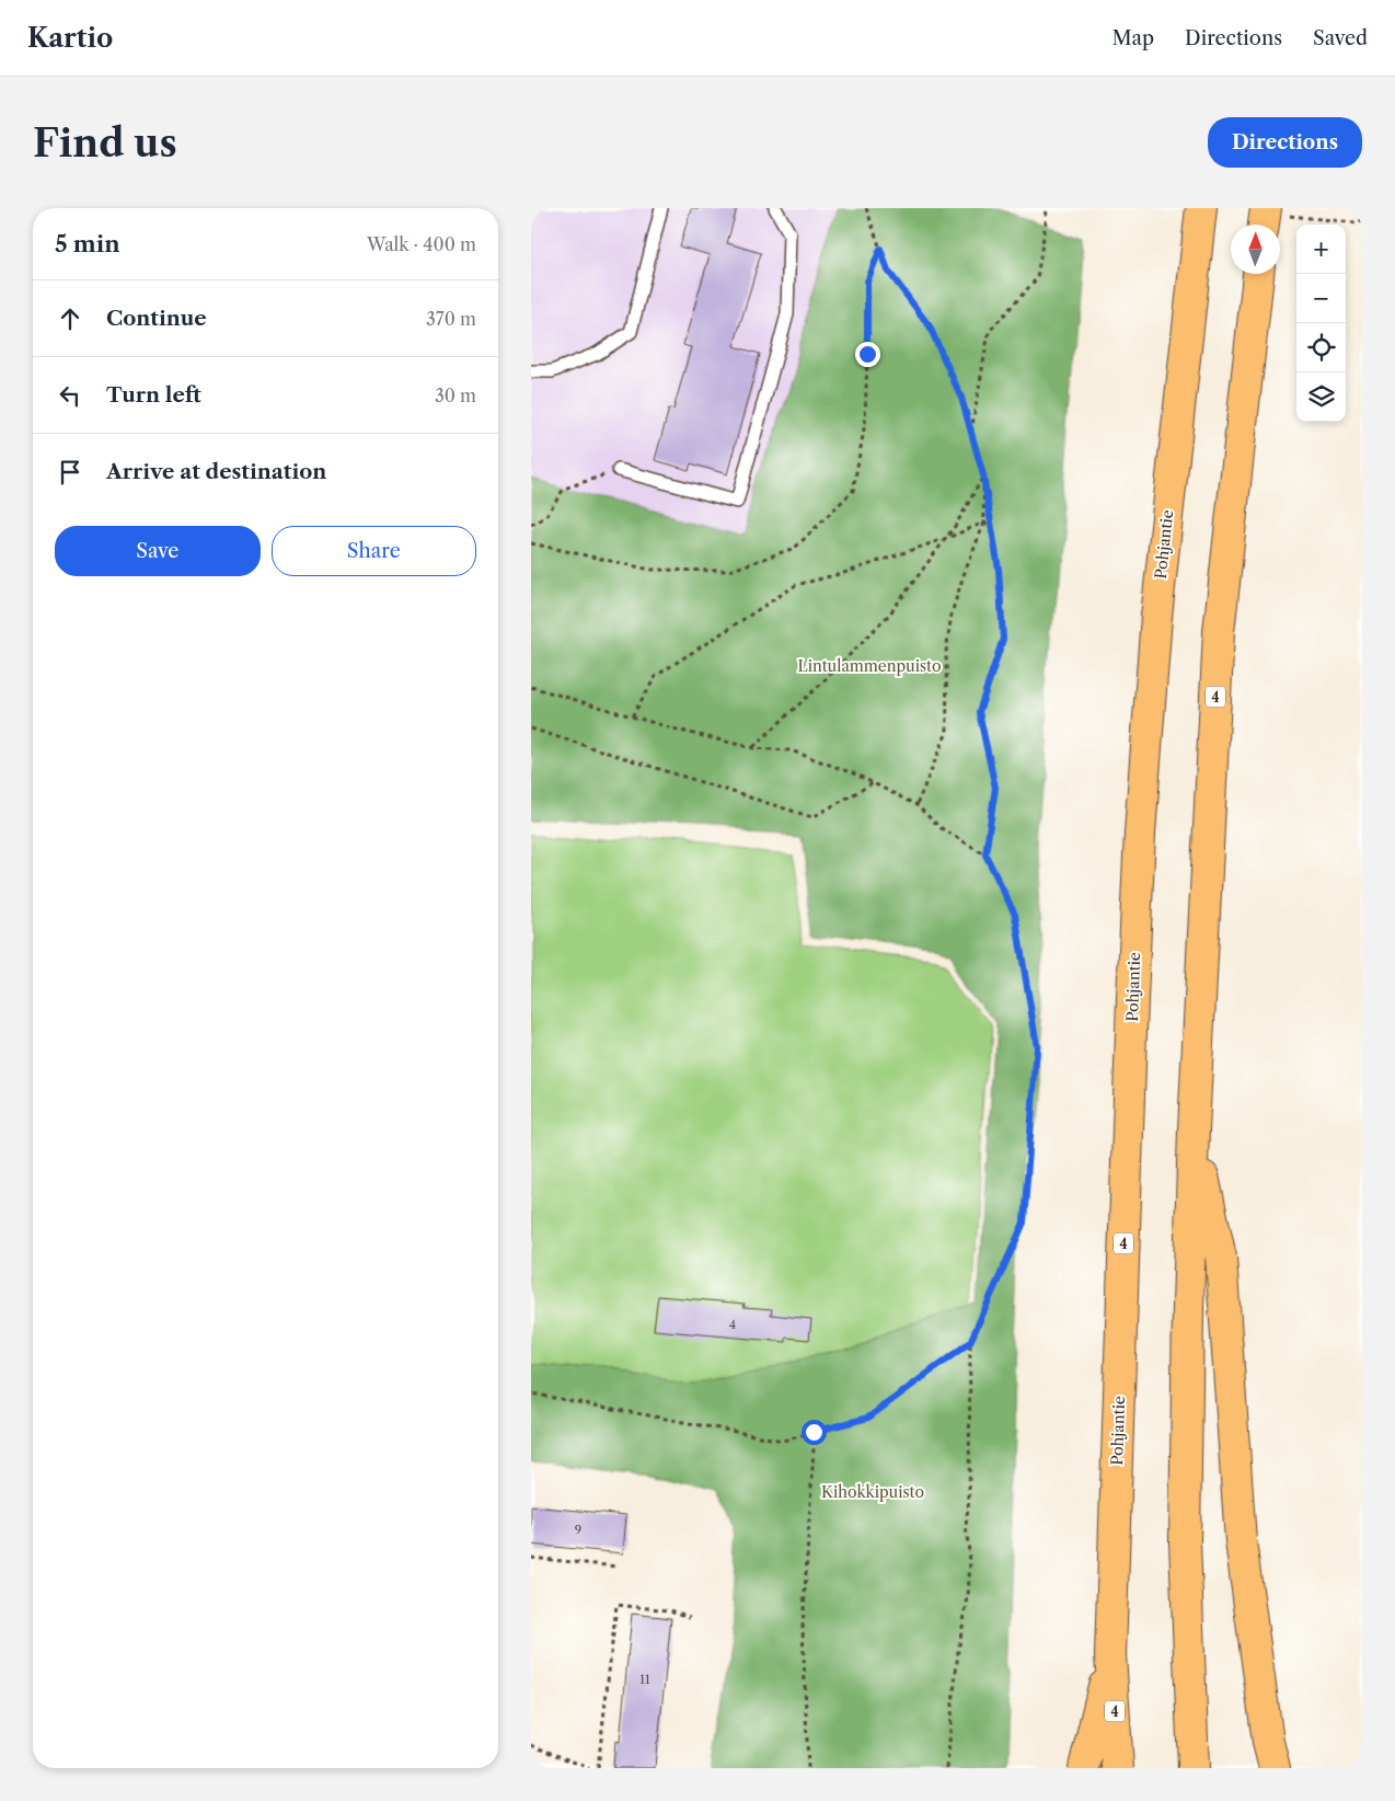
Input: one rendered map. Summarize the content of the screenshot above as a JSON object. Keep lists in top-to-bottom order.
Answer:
{
  "streets": {
    "highway": ["Pohjantie", "4"]
  },
  "parks": ["Lintulammenpuisto", "Kihokkipuisto"],
  "house_numbers": ["4", "9", "11"],
  "north": "top",
  "page": {
    "header": "Kartio",
    "nav": ["Map", "Directions", "Saved"],
    "buttons": [
      "Directions",
      ["Save", "Share"]
    ],
    "title": "Find us",
    "heading": ["5 min", "Walk · 400 m"],
    "map_buttons": ["+", "−"],
    "list": [
      ["Continue", "370 m"],
      ["Turn left", "30 m"],
      "Arrive at destination"
    ]
  }
}
